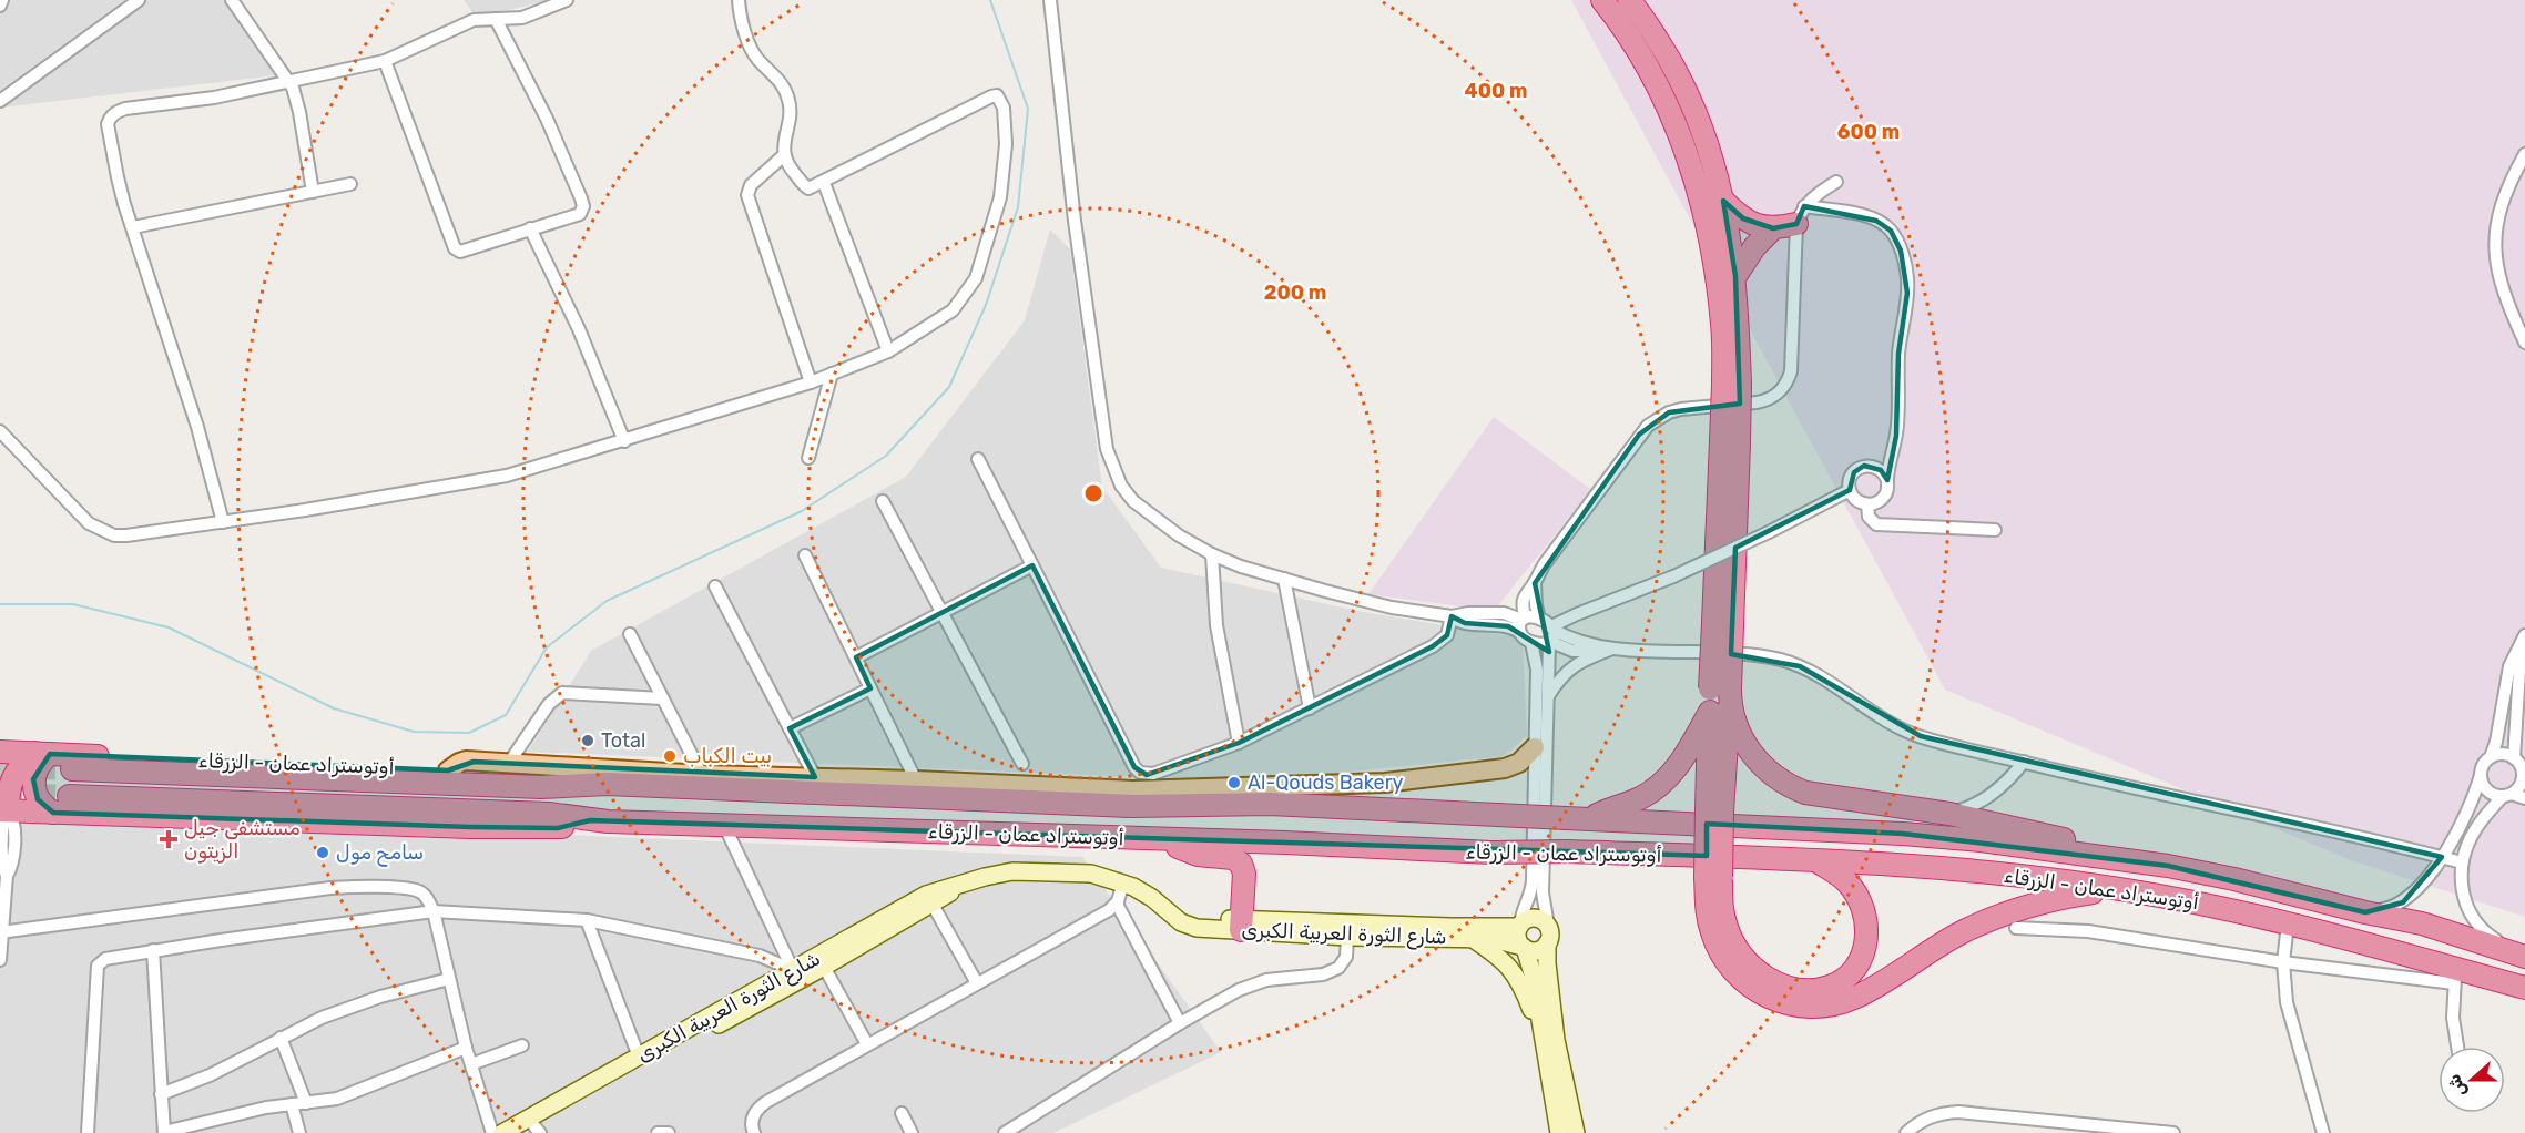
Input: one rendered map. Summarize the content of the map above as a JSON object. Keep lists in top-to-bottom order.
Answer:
{
  "streets": {
    "highway": ["أوتوستراد عمان - الزرقاء"],
    "main road": ["شارع الثورة العربية الكبرى"]
  },
  "places": {
    "other": [
      "Total",
      "بيت الكباب",
      "Al-Qouds Bakery",
      "سامح مول"
    ],
    "health": ["مستشفى جيل الزيتون"]
  },
  "north": "left",
  "rings": ["400 m", "600 m", "200 m"]
}
